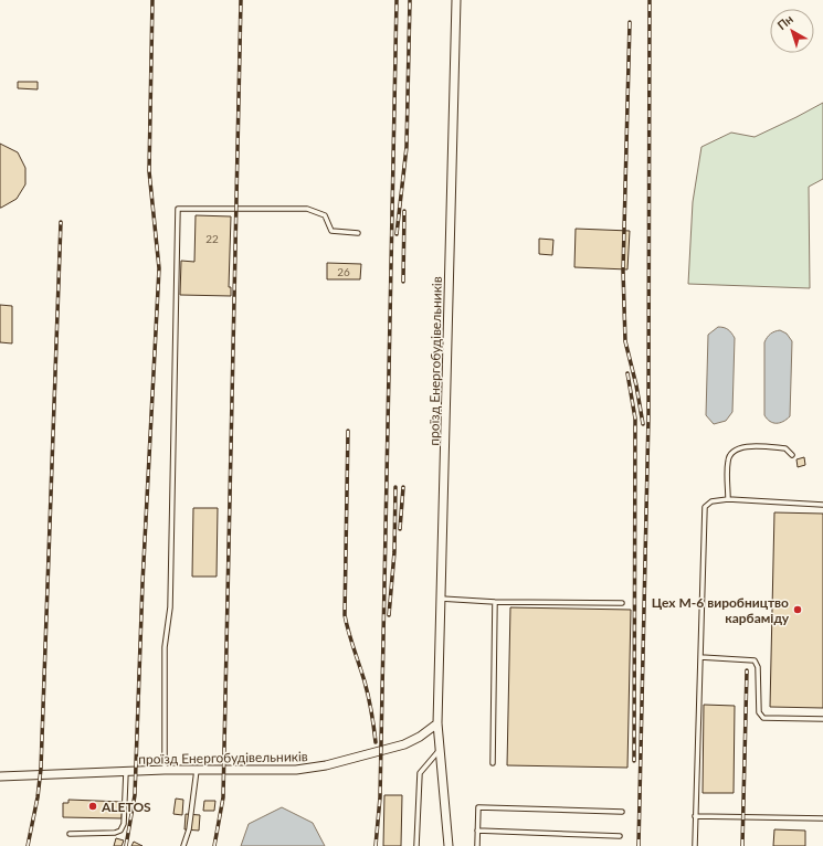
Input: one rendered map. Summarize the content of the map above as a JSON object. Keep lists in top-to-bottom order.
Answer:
{
  "streets": {
    "street": ["проїзд Енергобудівельників"]
  },
  "places": ["Цех М-6 виробництво карбаміду", "ALETOS"],
  "house_numbers": ["22", "26"],
  "north": "top left"
}
